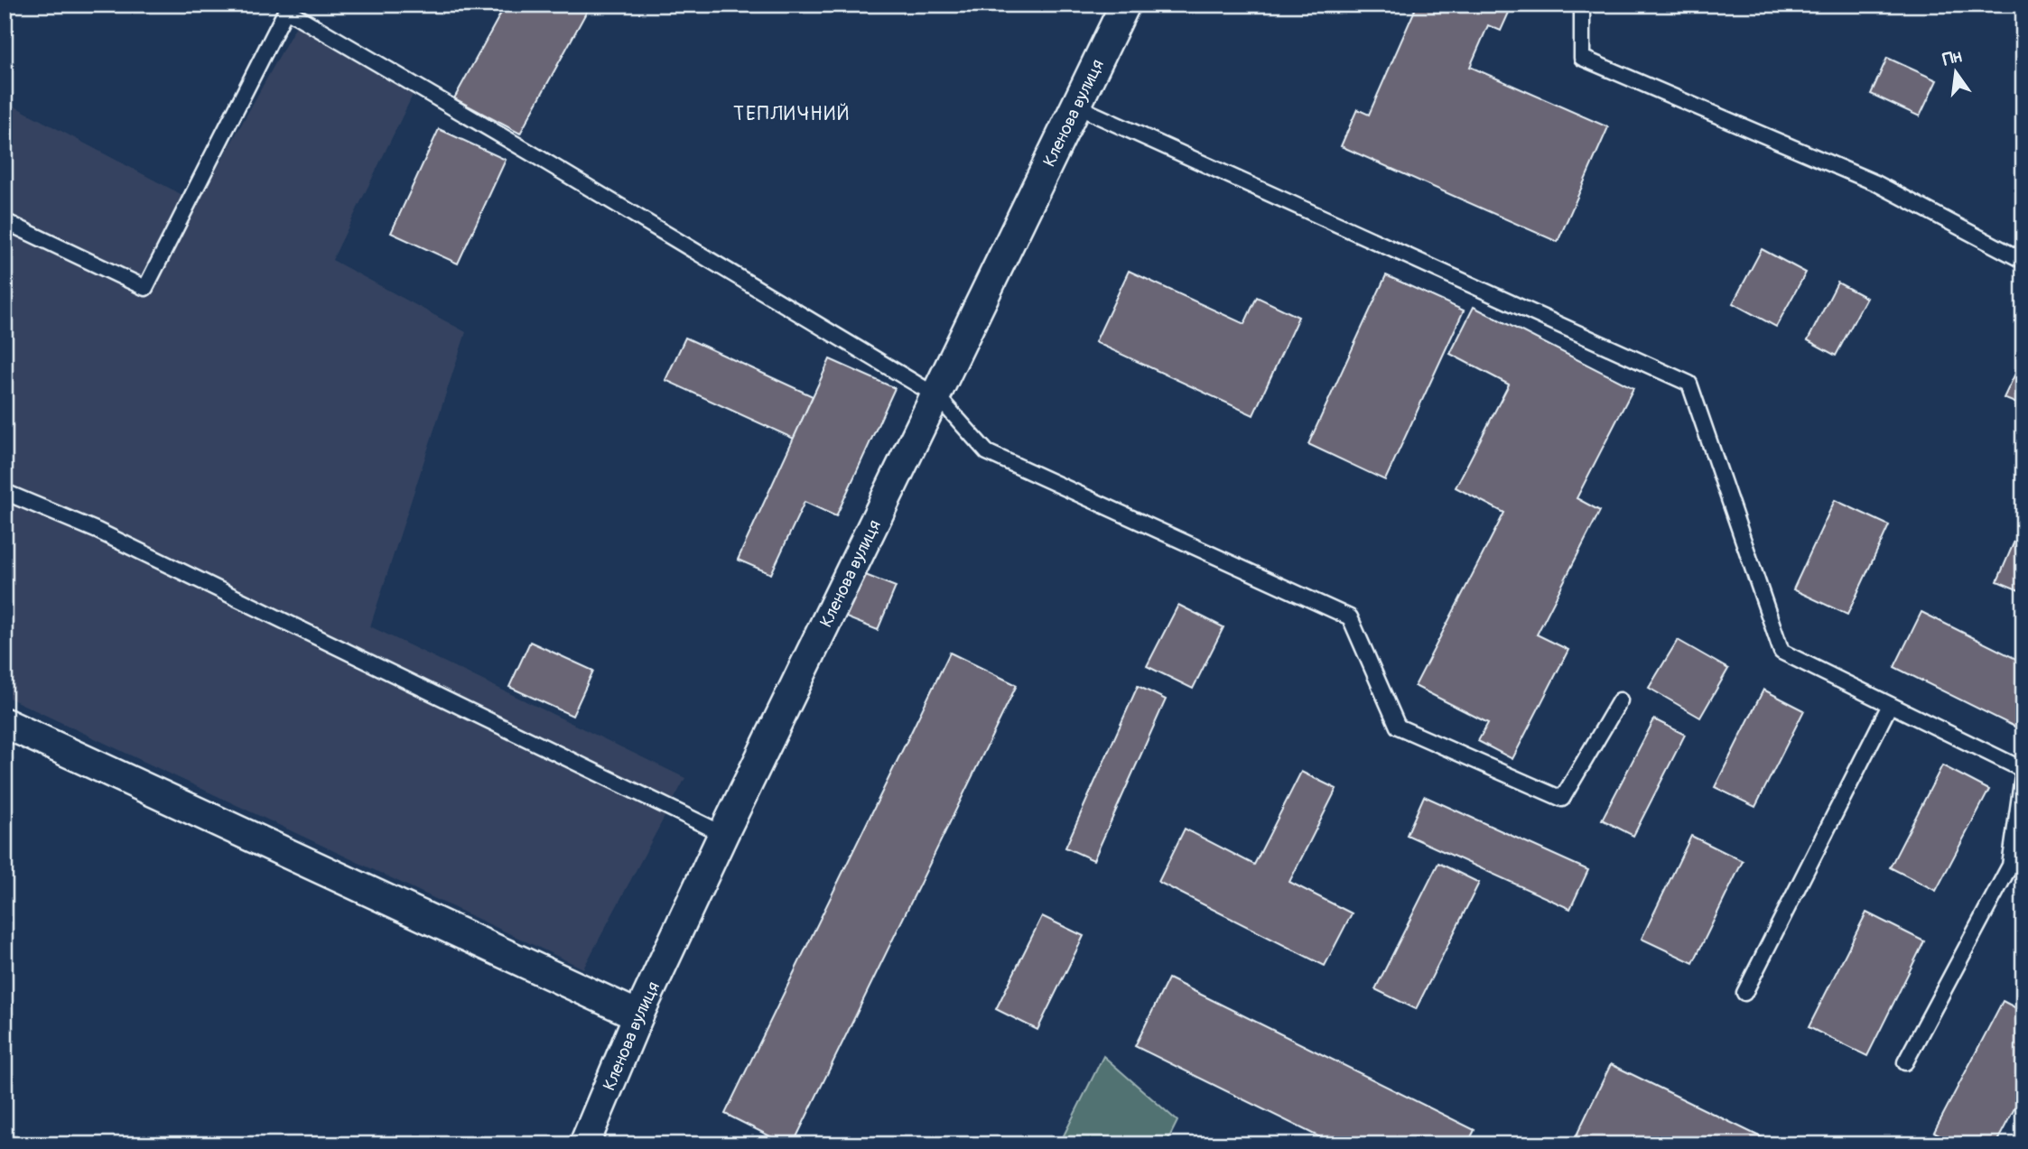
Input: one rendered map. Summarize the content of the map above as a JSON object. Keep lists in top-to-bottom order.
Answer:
{
  "streets": {
    "street": ["Кленова вулиця"]
  },
  "districts": ["ТЕПЛИЧНИЙ"],
  "north": "top"
}
